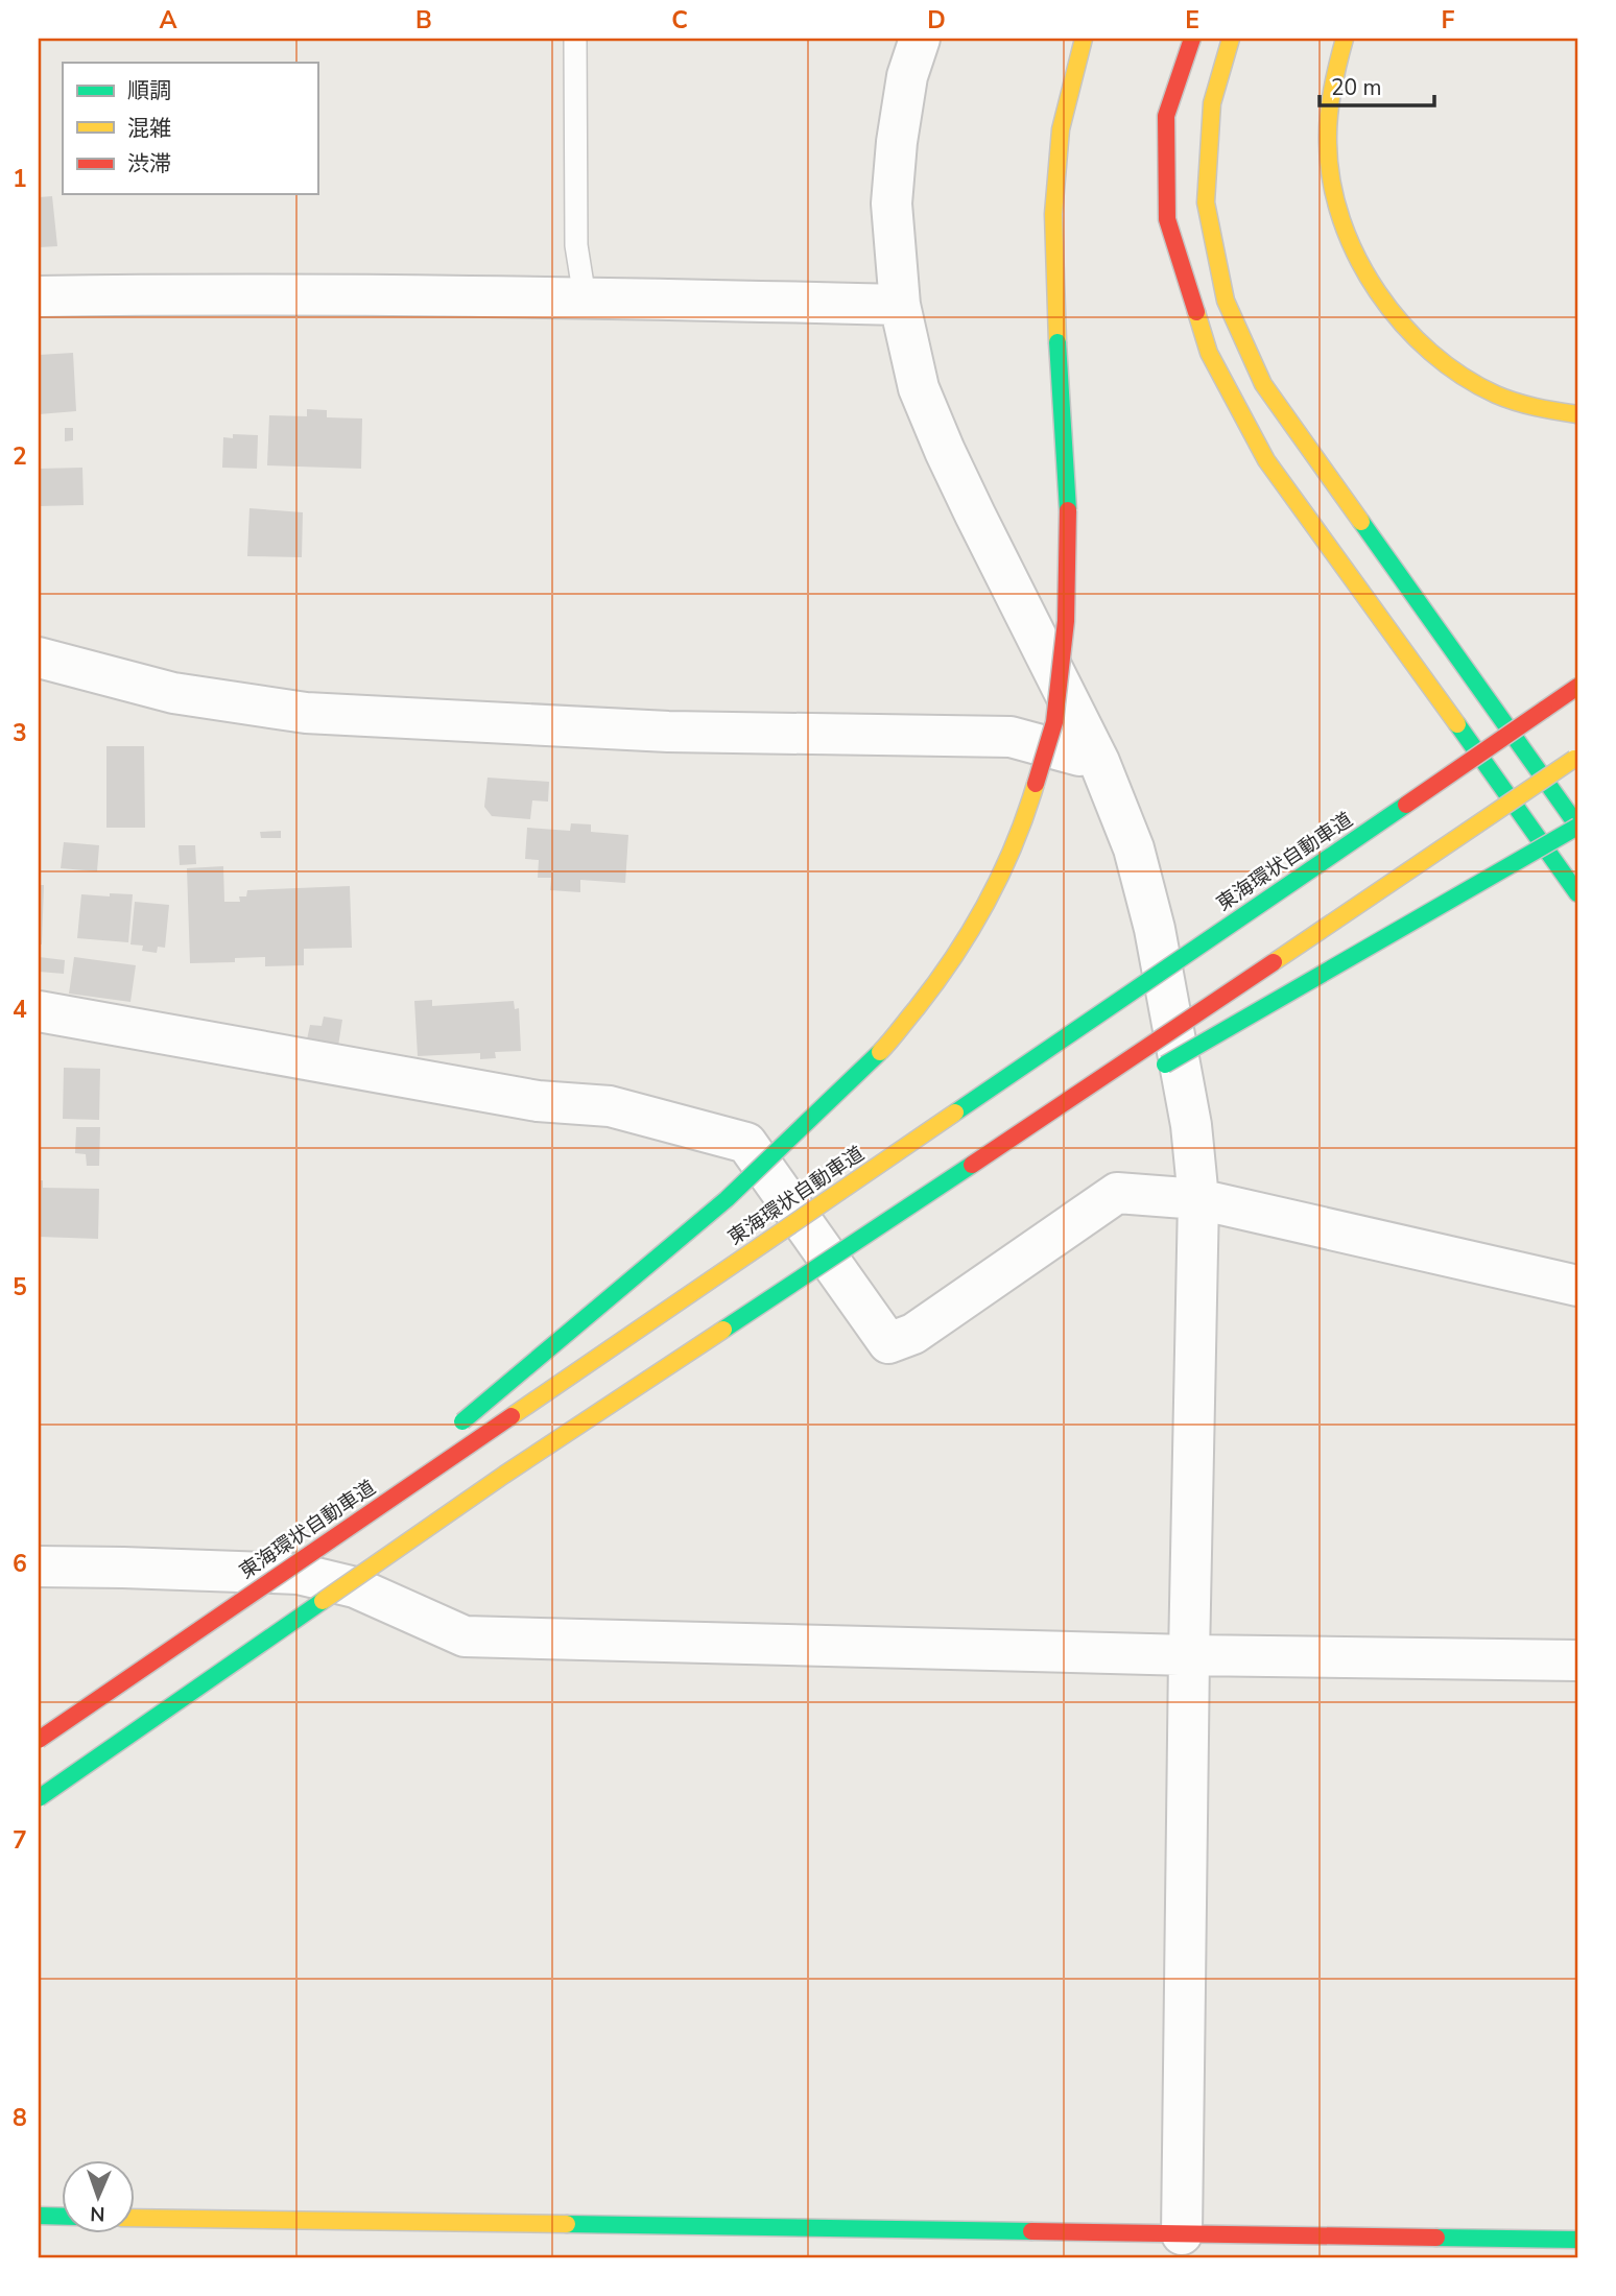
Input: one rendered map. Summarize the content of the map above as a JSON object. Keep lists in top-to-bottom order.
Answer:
{
  "streets": {
    "main road": ["東海環状自動車道"]
  },
  "legend": ["順調", "混雑", "渋滞"],
  "scale_bar": "20 m",
  "north": "bottom",
  "grid": {
    "columns": [
      "A",
      "B",
      "C",
      "D",
      "E",
      "F"
    ],
    "rows": [
      "1",
      "2",
      "3",
      "4",
      "5",
      "6",
      "7",
      "8"
    ]
  }
}
